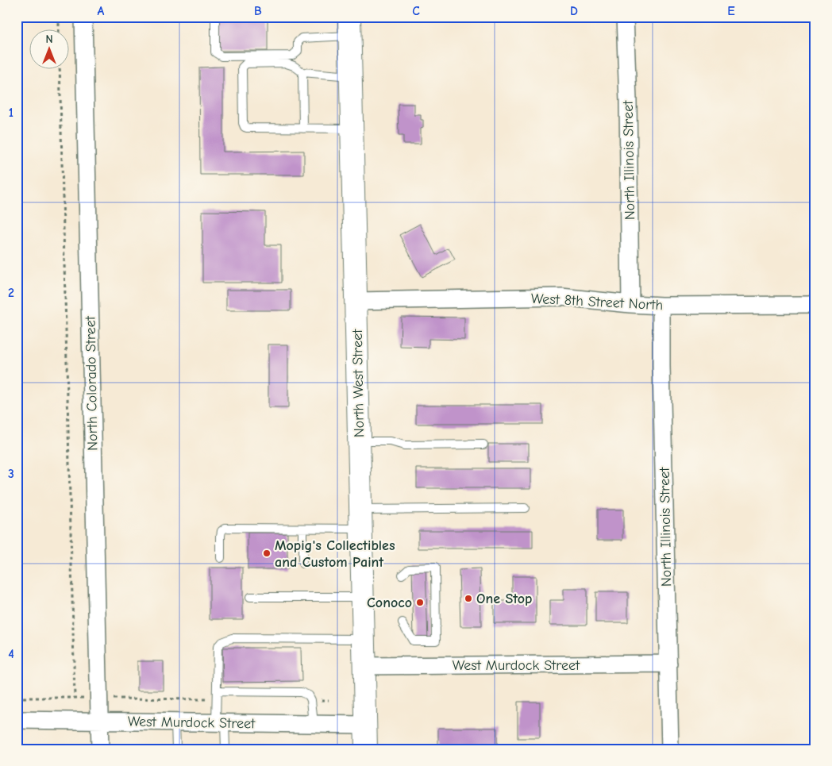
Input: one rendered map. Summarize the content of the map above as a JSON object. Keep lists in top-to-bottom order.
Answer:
{
  "streets": {
    "main road": ["North West Street"],
    "street": [
      "North Illinois Street",
      "West 8th Street North",
      "North Colorado Street",
      "West Murdock Street"
    ]
  },
  "crossings": [
    ["North Illinois Street", "West 8th Street North"],
    ["North Illinois Street", "West Murdock Street"],
    ["West 8th Street North", "North West Street"],
    ["North Colorado Street", "West Murdock Street"],
    ["North West Street", "West Murdock Street"]
  ],
  "places": ["Mopig's Collectibles and Custom Paint", "One Stop", "Conoco"],
  "north": "top",
  "grid": {
    "columns": [
      "A",
      "B",
      "C",
      "D",
      "E"
    ],
    "rows": [
      "1",
      "2",
      "3",
      "4"
    ]
  }
}
